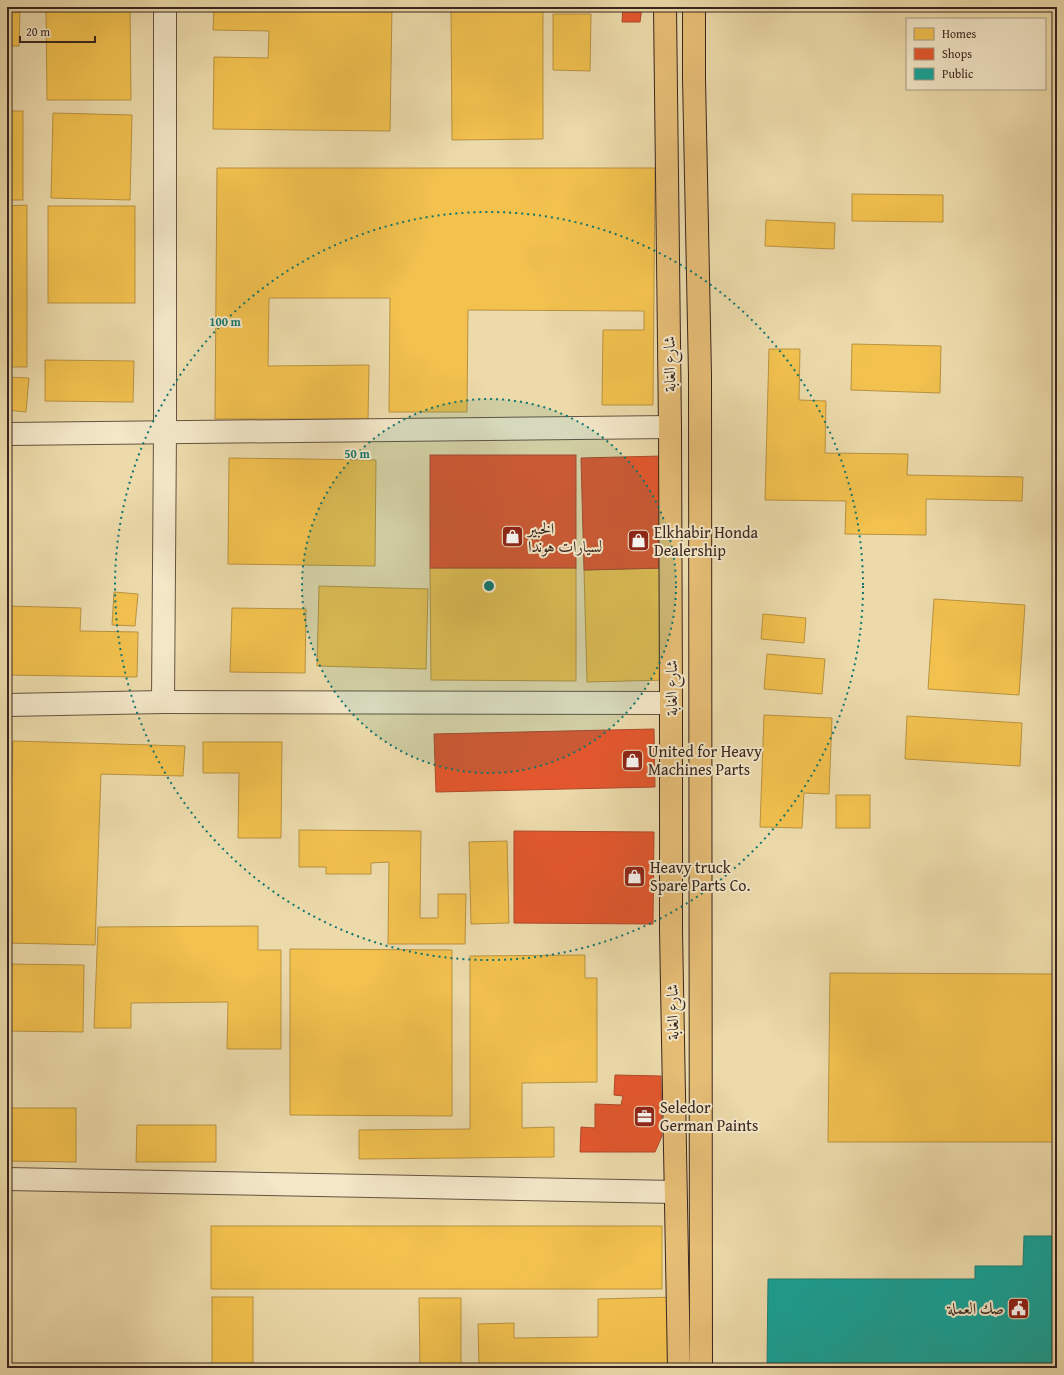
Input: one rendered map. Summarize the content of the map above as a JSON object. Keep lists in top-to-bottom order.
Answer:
{
  "streets": {
    "main road": ["شارع الغابة"]
  },
  "places": {
    "shop": [
      "الخبير لسيارات هوندا",
      "Elkhabir Honda Dealership",
      "United for Heavy Machines Parts",
      "Heavy truck Spare Parts Co."
    ],
    "office": ["Seledor German Paints"],
    "public building": ["صك العملة"]
  },
  "legend": ["Homes", "Shops", "Public"],
  "scale_bar": "20 m",
  "rings": ["100 m", "50 m"]
}
